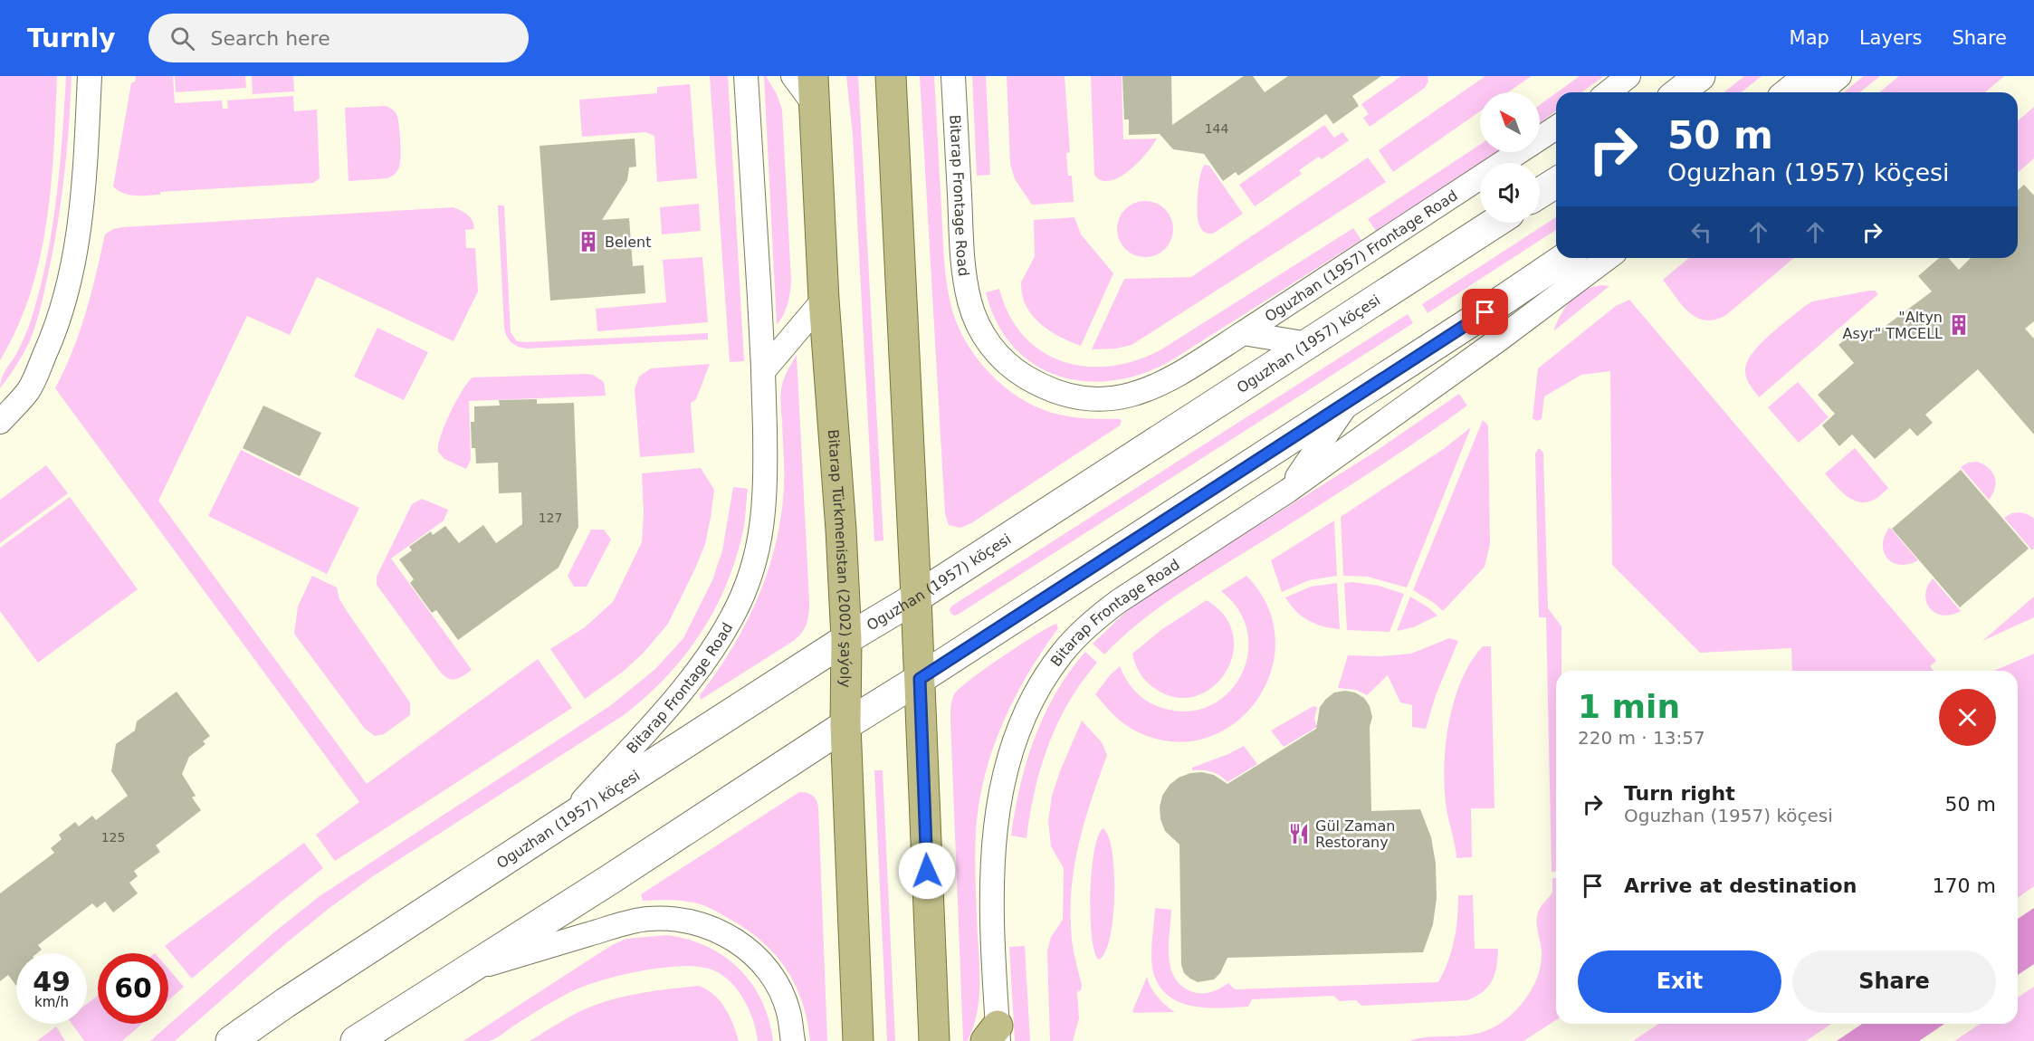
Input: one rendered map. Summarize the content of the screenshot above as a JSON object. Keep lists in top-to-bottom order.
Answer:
{
  "streets": {
    "main road": ["Oguzhan (1957) köçesi", "Bitarap Türkmenistan (2002) şaýoly"],
    "street": ["Bitarap Frontage Road", "Oguzhan (1957) Frontage Road"]
  },
  "crossings": [
    ["Bitarap Frontage Road", "Oguzhan (1957) Frontage Road"],
    ["Bitarap Frontage Road", "Oguzhan (1957) köçesi"],
    ["Oguzhan (1957) köçesi", "Bitarap Türkmenistan (2002) şaýoly"]
  ],
  "places": {
    "building": ["Belent", "\"Altyn Asyr\" TMCELL"],
    "restaurant": ["Gül Zaman Restorany"]
  },
  "house_numbers": ["144", "127", "125"],
  "north": "top left",
  "page": {
    "header": "Turnly",
    "search": "Search here",
    "nav": ["Map", "Layers", "Share"],
    "turn": ["50 m", "Oguzhan (1957) köçesi"],
    "heading": ["1 min", "220 m · 13:57"],
    "list": [
      {
        "name": "Turn right",
        "note": "Oguzhan (1957) köçesi",
        "value": "50 m"
      },
      {
        "name": "Arrive at destination",
        "value": "170 m"
      }
    ],
    "buttons": ["Exit", "Share"],
    "speed": "49 km/h",
    "limit": "60"
  }
}
